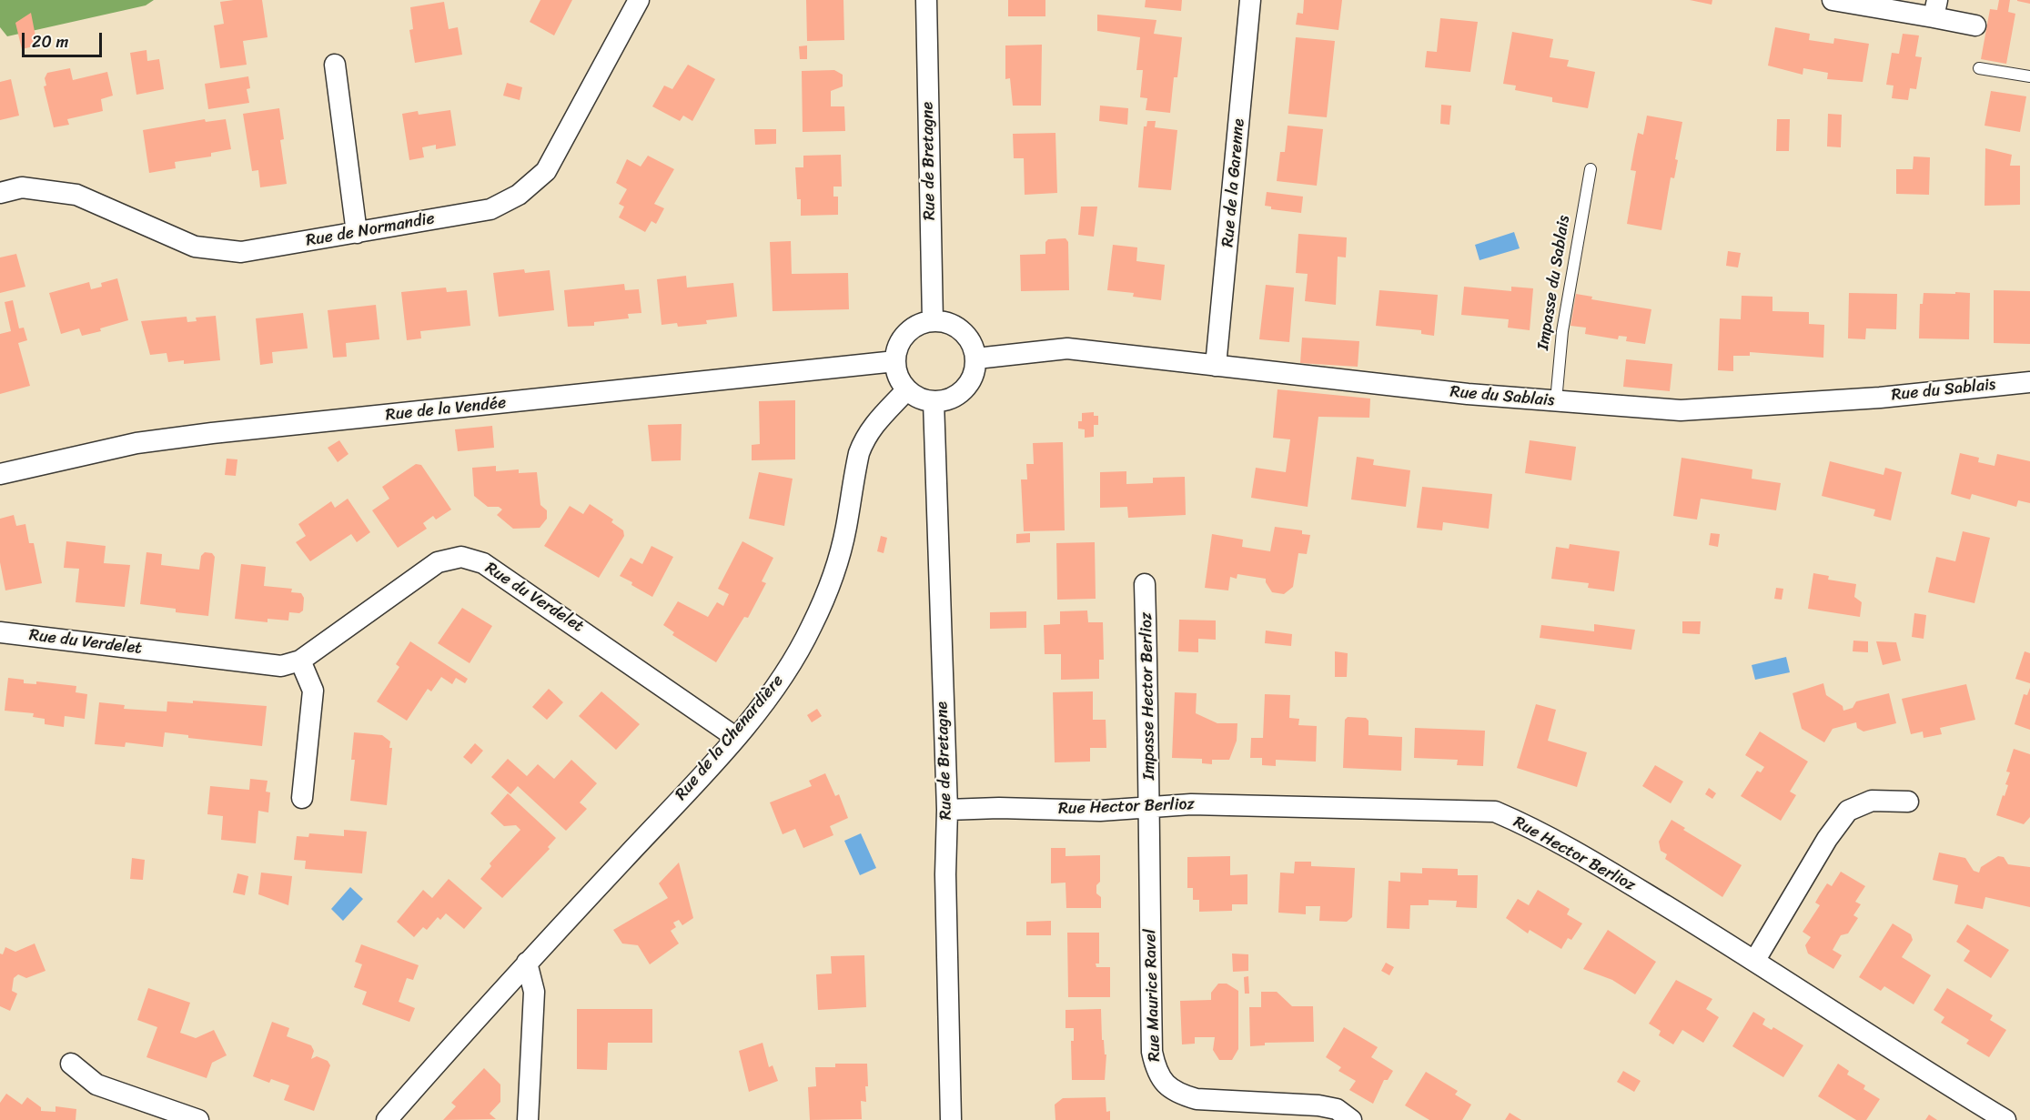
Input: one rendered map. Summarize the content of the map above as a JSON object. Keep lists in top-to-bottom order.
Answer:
{
  "streets": {
    "street": [
      "Rue de Bretagne",
      "Rue de la Garenne",
      "Rue de Normandie",
      "Rue du Sablais",
      "Rue de la Vendée",
      "Rue du Verdelet",
      "Impasse Hector Berlioz",
      "Rue de la Chenardière",
      "Rue Hector Berlioz",
      "Rue Maurice Ravel"
    ],
    "lane": ["Impasse du Sablais"]
  },
  "crossings": [
    ["Rue de Bretagne", "Rue du Sablais"],
    ["Rue de Bretagne", "Rue de la Vendée"],
    ["Rue de Bretagne", "Rue de la Chenardière"],
    ["Rue de Bretagne", "Rue Hector Berlioz"],
    ["Rue de la Garenne", "Rue du Sablais"],
    ["Impasse du Sablais", "Rue du Sablais"],
    ["Rue du Sablais", "Rue de la Vendée"],
    ["Rue du Sablais", "Rue de la Chenardière"],
    ["Rue de la Vendée", "Rue de la Chenardière"],
    ["Rue du Verdelet", "Rue de la Chenardière"],
    ["Impasse Hector Berlioz", "Rue Hector Berlioz"],
    ["Impasse Hector Berlioz", "Rue Maurice Ravel"],
    ["Rue Hector Berlioz", "Rue Maurice Ravel"]
  ],
  "scale_bar": "20 m"
}
